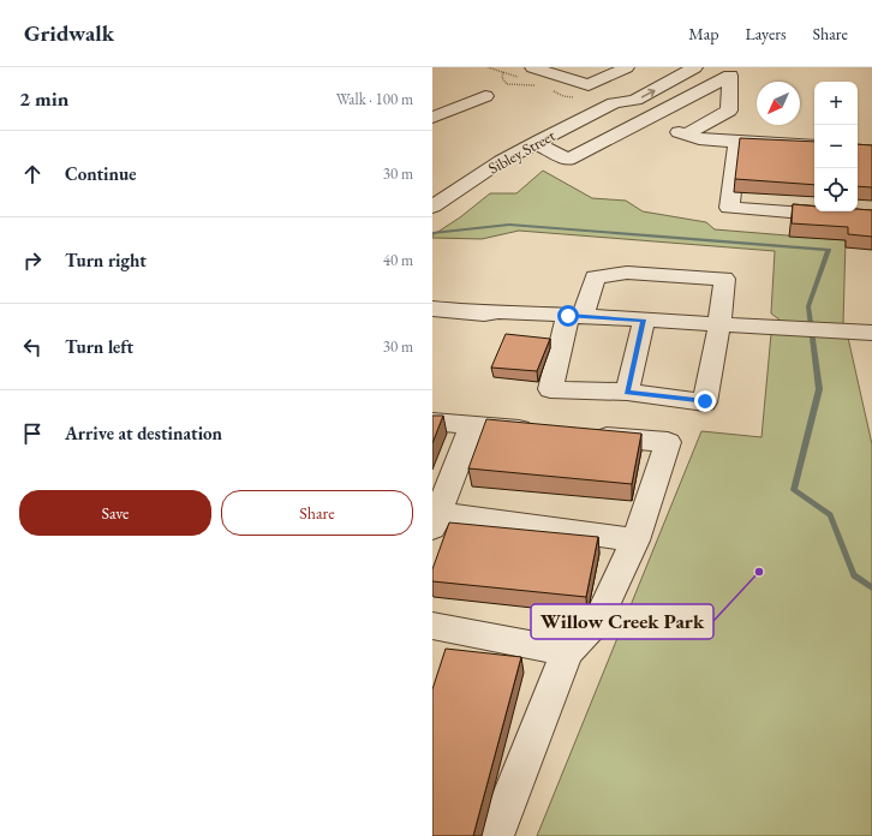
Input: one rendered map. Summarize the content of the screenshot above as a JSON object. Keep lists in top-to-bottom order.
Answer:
{
  "streets": {
    "street": ["Sibley Street"]
  },
  "places": ["Willow Creek Park"],
  "north": "bottom left",
  "page": {
    "header": "Gridwalk",
    "nav": ["Map", "Layers", "Share"],
    "heading": ["2 min", "Walk · 100 m"],
    "map_buttons": ["+", "−"],
    "list": [
      ["Continue", "30 m"],
      ["Turn right", "40 m"],
      ["Turn left", "30 m"],
      "Arrive at destination"
    ],
    "buttons": ["Save", "Share"]
  }
}
